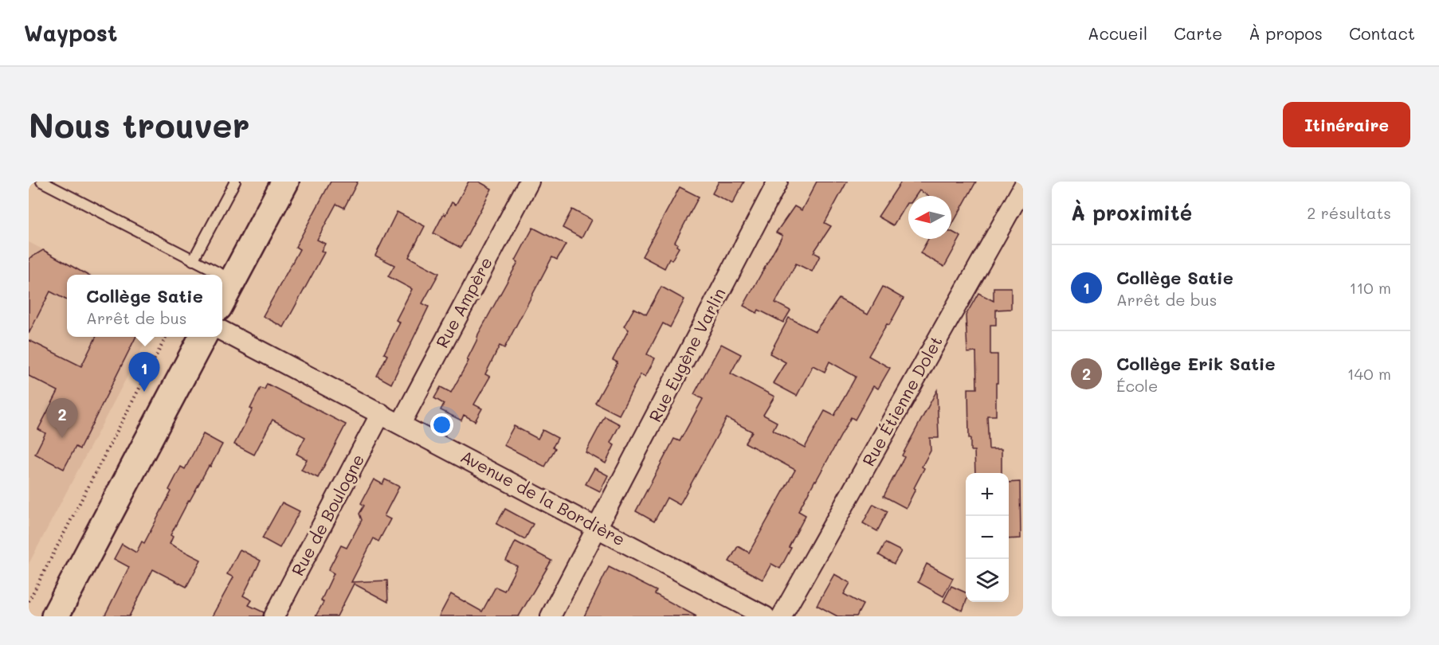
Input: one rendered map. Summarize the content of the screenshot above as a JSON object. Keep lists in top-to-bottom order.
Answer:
{
  "streets": {
    "street": [
      "Rue Ampère",
      "Rue Eugène Varlin",
      "Rue Étienne Dolet",
      "Avenue de la Bordière",
      "Rue de Boulogne"
    ]
  },
  "crossings": [
    ["Rue Ampère", "Avenue de la Bordière"],
    ["Rue Eugène Varlin", "Avenue de la Bordière"],
    ["Avenue de la Bordière", "Rue de Boulogne"]
  ],
  "north": "left",
  "page": {
    "header": "Waypost",
    "nav": [
      "Accueil",
      "Carte",
      "À propos",
      "Contact"
    ],
    "buttons": "Itinéraire",
    "title": "Nous trouver",
    "heading": ["À proximité", "2 résultats"],
    "list": [
      {
        "mark": "1",
        "name": "Collège Satie",
        "note": "Arrêt de bus",
        "value": "110 m"
      },
      {
        "mark": "2",
        "name": "Collège Erik Satie",
        "note": "École",
        "value": "140 m"
      }
    ],
    "popup": ["Collège Satie", "Arrêt de bus"],
    "pins": ["1", "2"],
    "map_buttons": ["+", "−"]
  }
}
